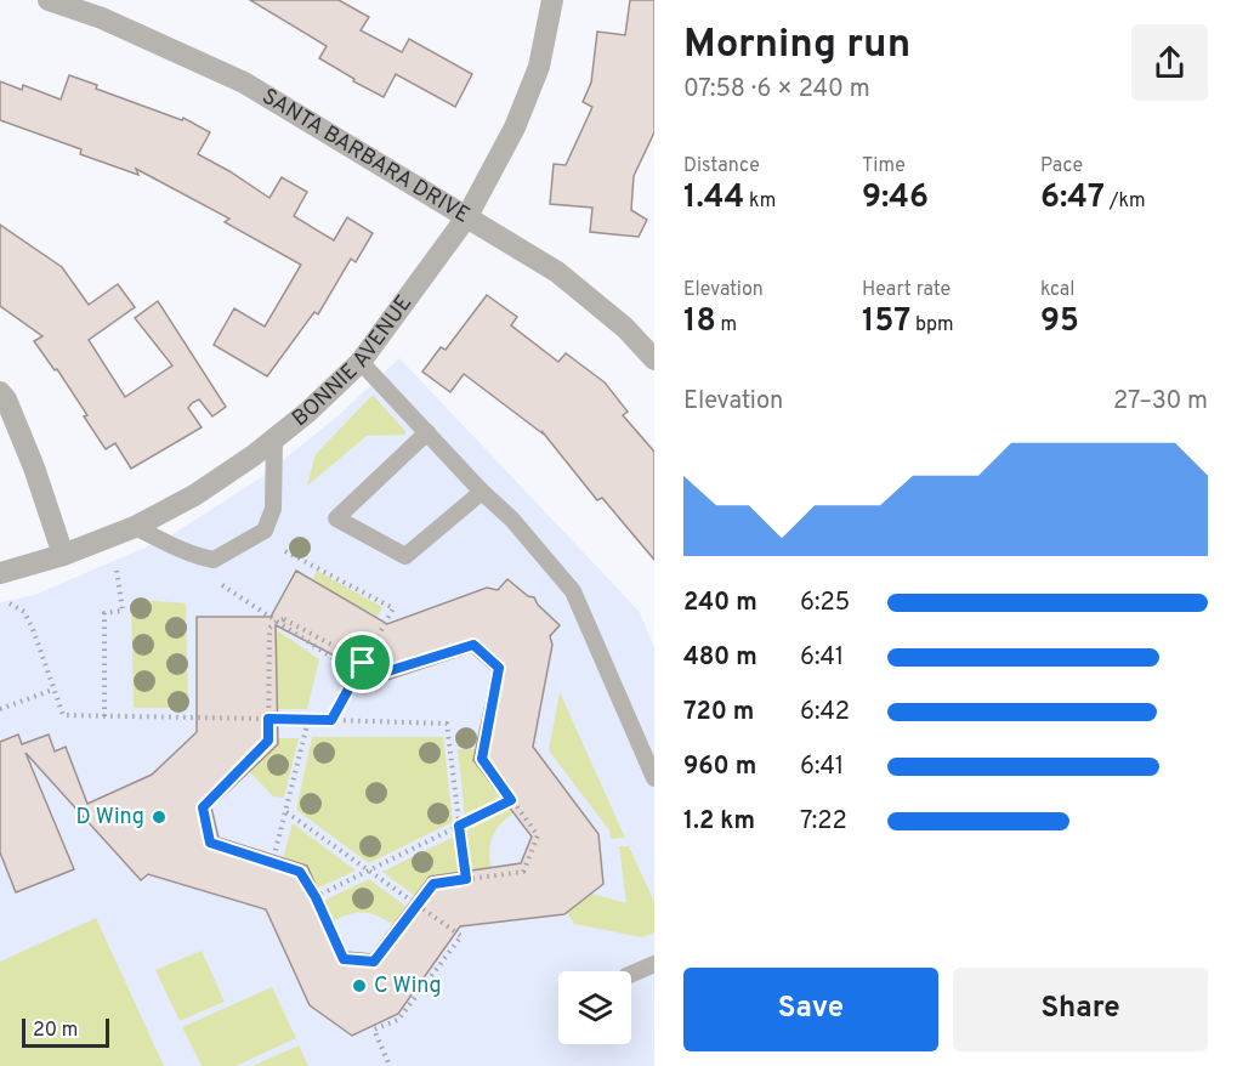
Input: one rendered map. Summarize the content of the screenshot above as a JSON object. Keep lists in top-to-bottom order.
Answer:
{
  "streets": {
    "street": ["SANTA BARBARA DRIVE", "BONNIE AVENUE"]
  },
  "crossings": [
    ["SANTA BARBARA DRIVE", "BONNIE AVENUE"]
  ],
  "places": ["D Wing", "C Wing"],
  "scale_bar": "20 m",
  "page": {
    "heading": ["Morning run", "07:58 · 6 × 240 m"],
    "stats": [
      ["Distance", "1.44 km"],
      ["Time", "9:46"],
      ["Pace", "6:47 /km"],
      ["Elevation", "18 m"],
      ["Heart rate", "157 bpm"],
      ["kcal", "95"]
    ],
    "chart": ["Elevation", "27–30 m"],
    "list": [
      {
        "name": "240 m",
        "note": "6:25"
      },
      {
        "name": "480 m",
        "note": "6:41"
      },
      {
        "name": "720 m",
        "note": "6:42"
      },
      {
        "name": "960 m",
        "note": "6:41"
      },
      {
        "name": "1.2 km",
        "note": "7:22"
      }
    ],
    "buttons": ["Save", "Share"],
    "scale": "20 m"
  }
}
